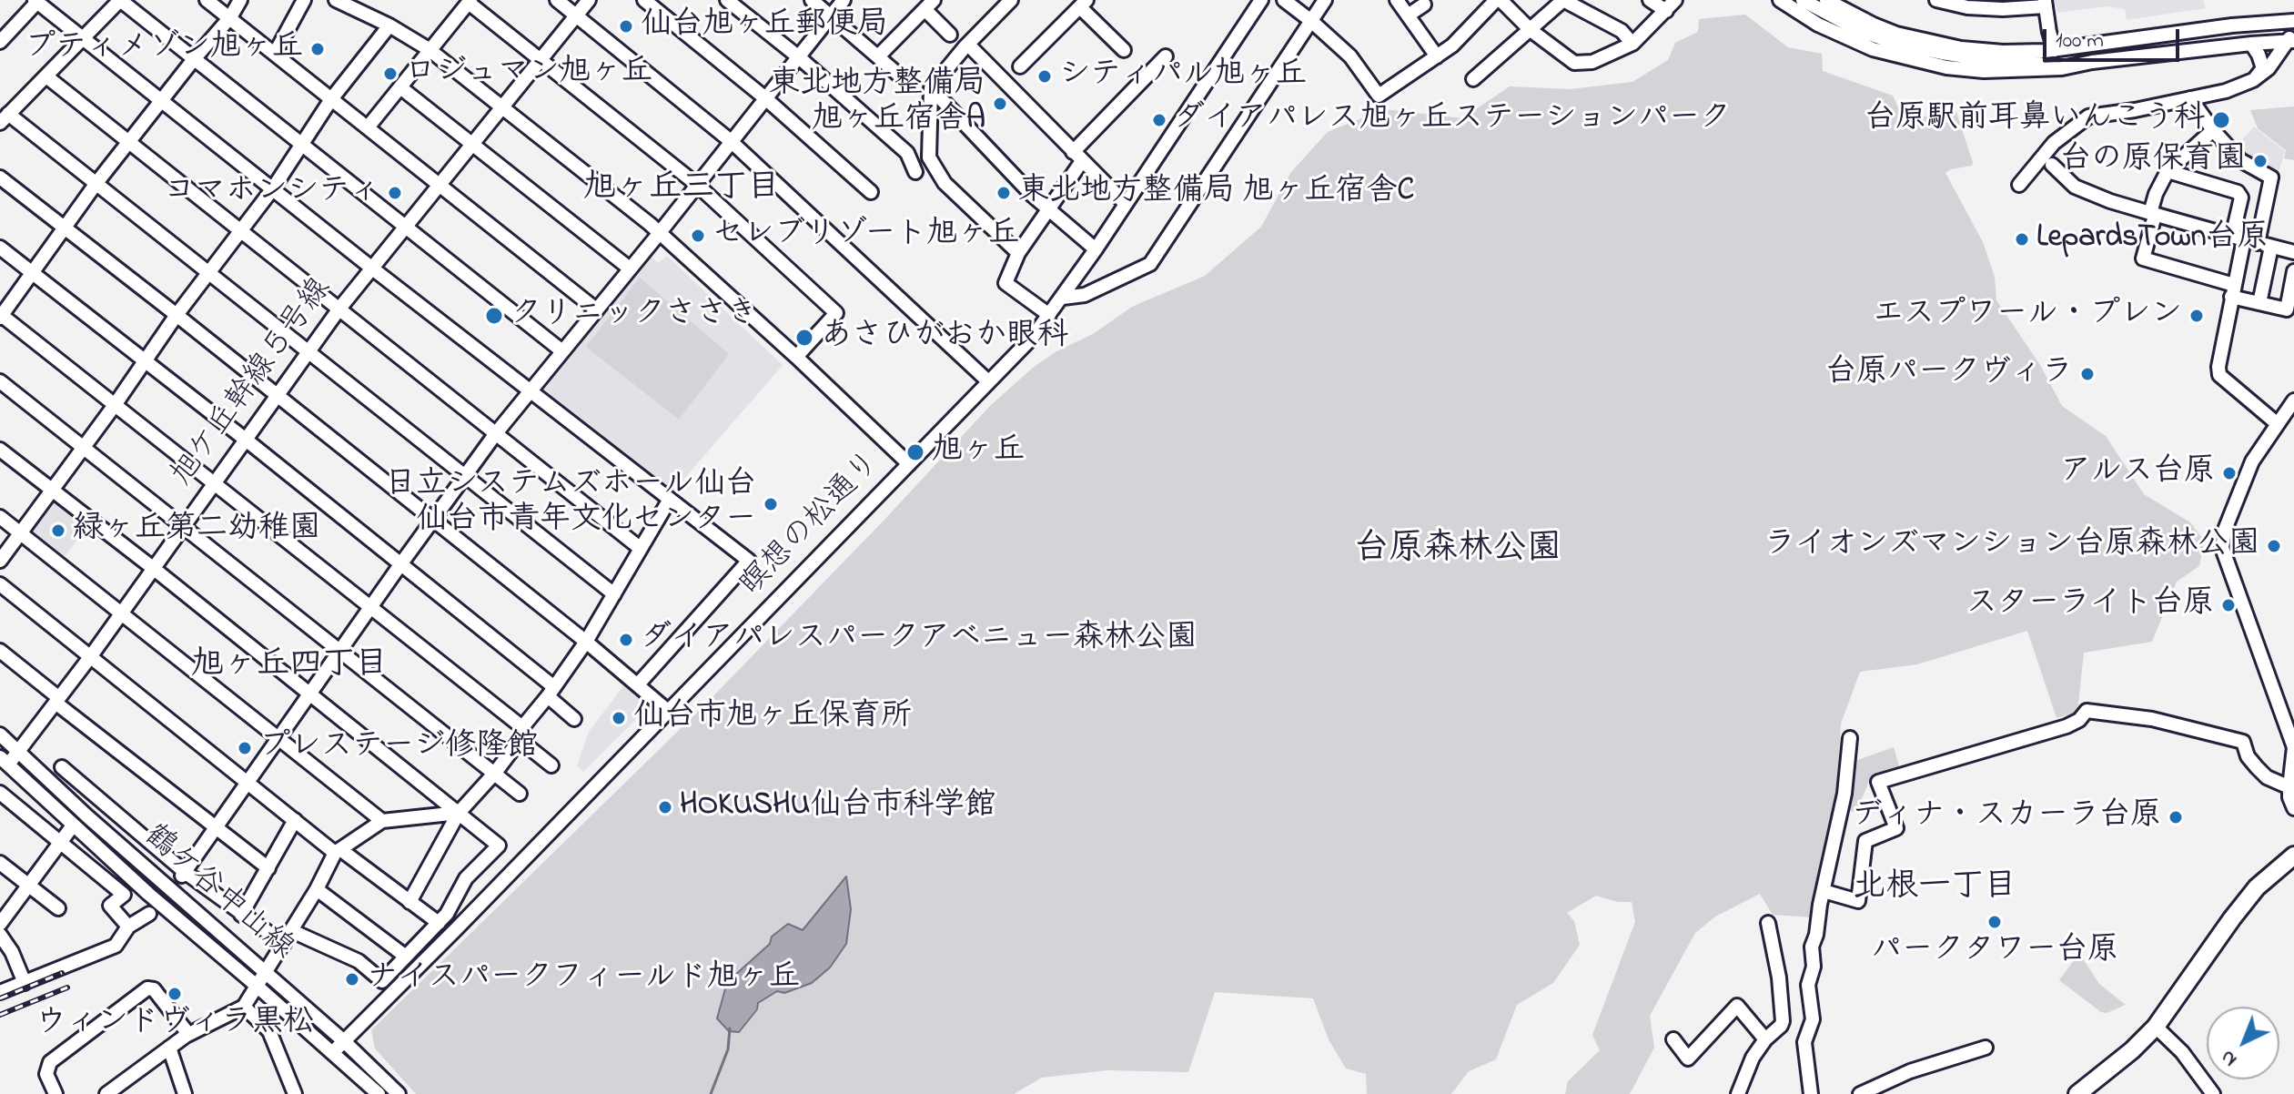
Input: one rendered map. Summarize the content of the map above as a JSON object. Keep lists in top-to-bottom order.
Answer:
{
  "streets": {
    "street": ["旭ケ丘幹線５号線", "瞑想の松通り", "鶴ケ谷中山線"]
  },
  "crossings": [
    ["旭ケ丘幹線５号線", "鶴ケ谷中山線"],
    ["瞑想の松通り", "鶴ケ谷中山線"]
  ],
  "districts": [
    "旭ヶ丘三丁目",
    "台原森林公園",
    "旭ヶ丘四丁目",
    "北根一丁目"
  ],
  "places": [
    "仙台旭ヶ丘郵便局",
    "プティメゾン旭ヶ丘",
    "ロジュマン旭ヶ丘",
    "シティパル旭ヶ丘",
    "東北地方整備局 旭ヶ丘宿舎A",
    "ダイアパレス旭ヶ丘ステーションパーク",
    "台原駅前耳鼻いんこう科",
    "台の原保育園",
    "コマホンシティ",
    "東北地方整備局 旭ヶ丘宿舎C",
    "セレブリゾート旭ヶ丘",
    "LepardsTown台原",
    "クリニックささき",
    "エスプワール・プレン",
    "あさひがおか眼科",
    "台原パークヴィラ",
    "旭ヶ丘",
    "アルス台原",
    "日立システムズホール仙台 仙台市青年文化センター",
    "緑ヶ丘第二幼稚園",
    "ライオンズマンション台原森林公園",
    "スターライト台原",
    "ダイアパレスパークアベニュー森林公園",
    "仙台市旭ヶ丘保育所",
    "プレステージ修隆館",
    "HOKUSHU仙台市科学館",
    "ディナ・スカーラ台原",
    "パークタワー台原",
    "ナイスパークフィールド旭ヶ丘",
    "ウィンドヴィラ黒松"
  ],
  "scale_bar": "100 m",
  "north": "bottom left"
}
